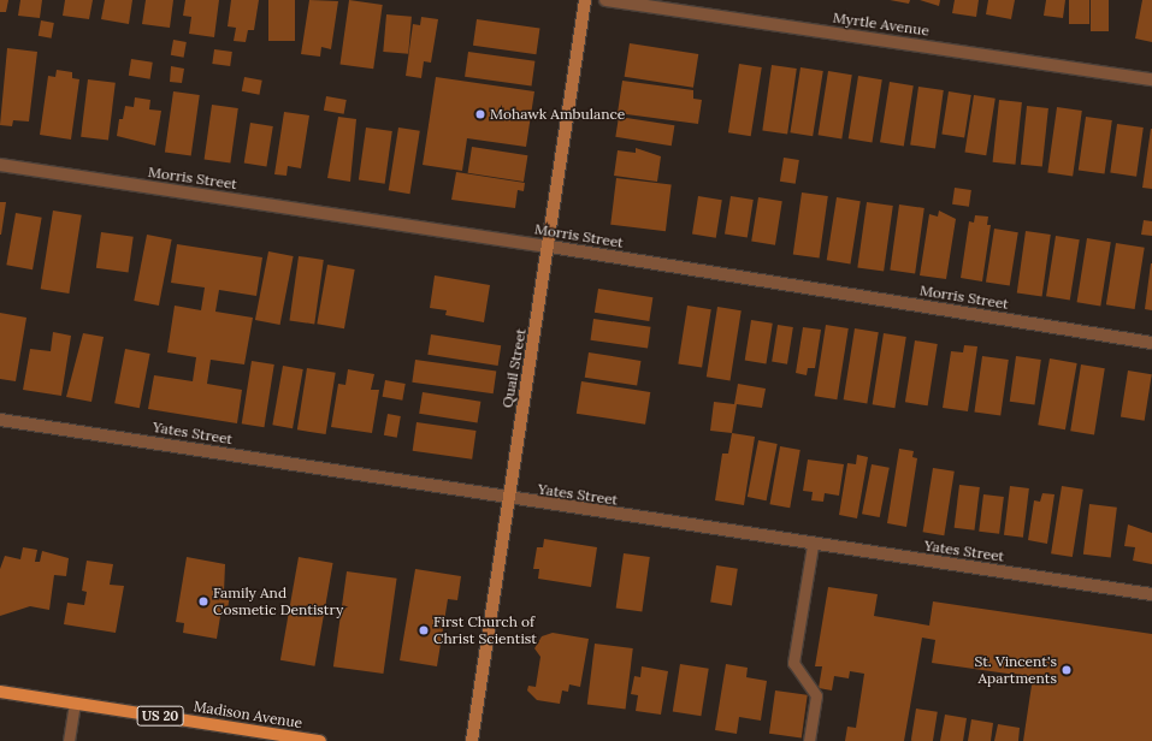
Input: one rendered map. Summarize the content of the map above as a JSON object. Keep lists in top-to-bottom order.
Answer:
{
  "streets": {
    "main road": ["Madison Avenue", "US 20"],
    "street": [
      "Myrtle Avenue",
      "Morris Street",
      "Quail Street",
      "Yates Street"
    ]
  },
  "crossings": [
    ["Morris Street", "Quail Street"],
    ["Quail Street", "Yates Street"]
  ],
  "places": [
    "Mohawk Ambulance",
    "Family And Cosmetic Dentistry",
    "First Church of Christ Scientist",
    "St. Vincent's Apartments"
  ]
}
